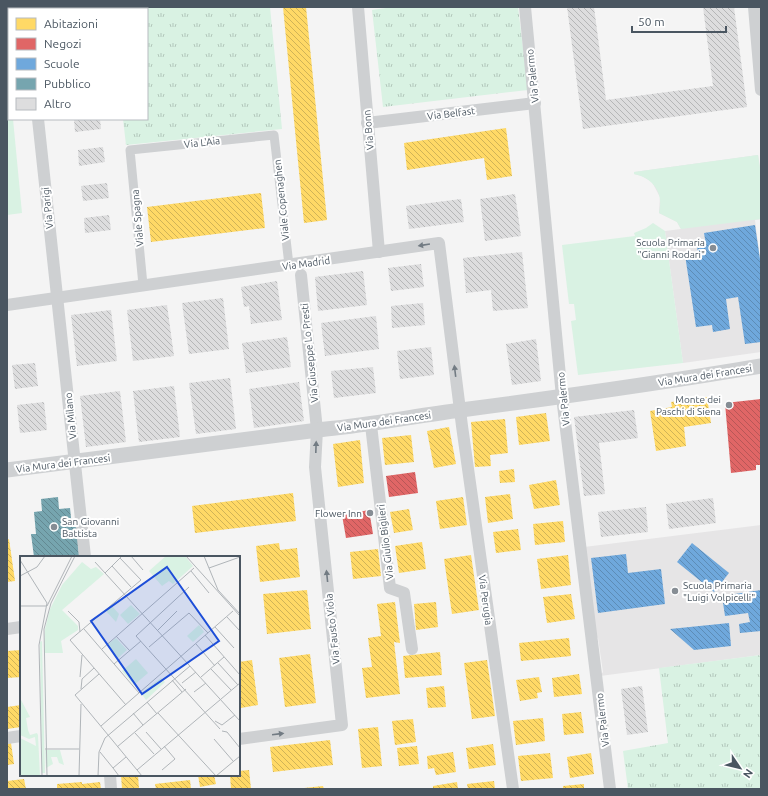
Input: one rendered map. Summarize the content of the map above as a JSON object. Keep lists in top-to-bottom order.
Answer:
{
  "streets": {
    "street": [
      "Via Palermo",
      "Via Belfast",
      "Via Bonn",
      "Via L'Aia",
      "Viale Copenaghen",
      "Via Parigi",
      "Viale Spagna",
      "Via Madrid",
      "Via Giuseppe Lo Presti",
      "Via Mura dei Francesi",
      "Via Milano",
      "Via Giulio Biglieri",
      "Via Perugia",
      "Via Fausto Viola"
    ]
  },
  "crossings": [
    ["Via Palermo", "Via Belfast"],
    ["Via Palermo", "Via Mura dei Francesi"],
    ["Via Belfast", "Via Bonn"],
    ["Via Bonn", "Via Madrid"],
    ["Via L'Aia", "Viale Copenaghen"],
    ["Via L'Aia", "Viale Spagna"],
    ["Viale Copenaghen", "Via Madrid"],
    ["Via Parigi", "Via Madrid"],
    ["Via Parigi", "Via Milano"],
    ["Viale Spagna", "Via Madrid"],
    ["Via Madrid", "Via Mura dei Francesi"],
    ["Via Madrid", "Via Milano"],
    ["Via Madrid", "Via Perugia"],
    ["Via Giuseppe Lo Presti", "Via Mura dei Francesi"],
    ["Via Giuseppe Lo Presti", "Via Fausto Viola"],
    ["Via Mura dei Francesi", "Via Milano"],
    ["Via Mura dei Francesi", "Via Giulio Biglieri"],
    ["Via Mura dei Francesi", "Via Perugia"],
    ["Via Mura dei Francesi", "Via Fausto Viola"]
  ],
  "places": [
    "Scuola Primaria \"Gianni Rodari\"",
    "Monte dei Paschi di Siena",
    "Flower Inn",
    "San Giovanni Battista",
    "Scuola Primaria \"Luigi Volpicelli\""
  ],
  "legend": [
    "Abitazioni",
    "Negozi",
    "Scuole",
    "Pubblico",
    "Altro"
  ],
  "scale_bar": "50 m",
  "north": "bottom right"
}
